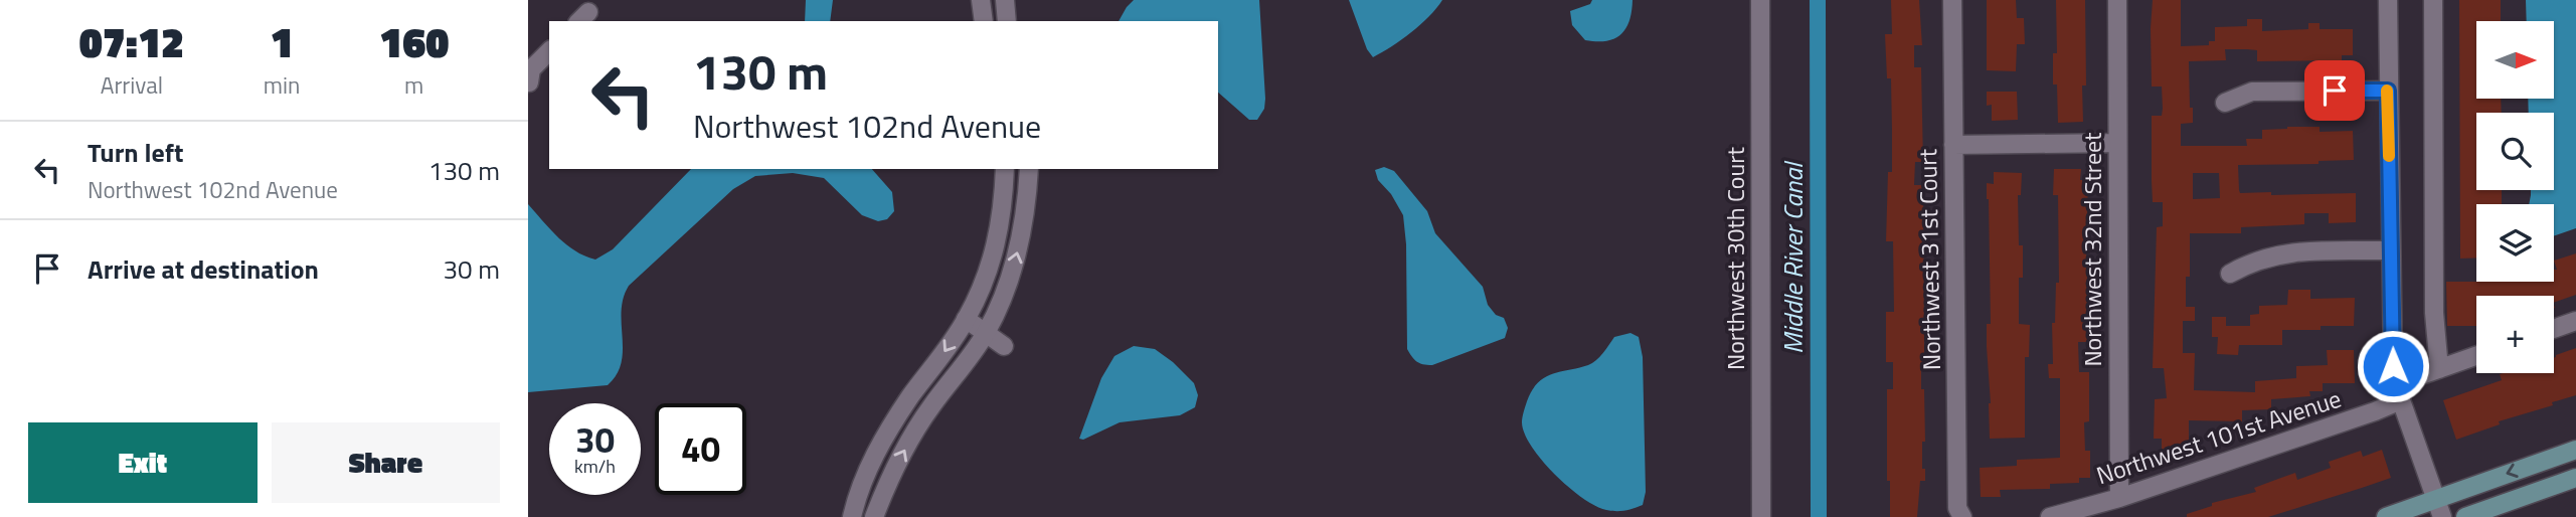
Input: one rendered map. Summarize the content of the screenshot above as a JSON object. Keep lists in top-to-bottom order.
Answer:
{
  "streets": {
    "street": [
      "Northwest 32nd Street",
      "Northwest 30th Court",
      "Northwest 31st Court",
      "Northwest 101st Avenue"
    ]
  },
  "crossings": [
    ["Northwest 32nd Street", "Northwest 101st Avenue"]
  ],
  "water": ["Middle River Canal"],
  "north": "right",
  "page": {
    "eta": [
      "07:12",
      "Arrival",
      "1",
      "min",
      "160",
      "m"
    ],
    "map_buttons": "+",
    "turn": ["130 m", "Northwest 102nd Avenue"],
    "list": [
      {
        "name": "Turn left",
        "note": "Northwest 102nd Avenue",
        "value": "130 m"
      },
      {
        "name": "Arrive at destination",
        "value": "30 m"
      }
    ],
    "speed": "30 km/h",
    "limit": "40",
    "buttons": ["Exit", "Share"]
  }
}
